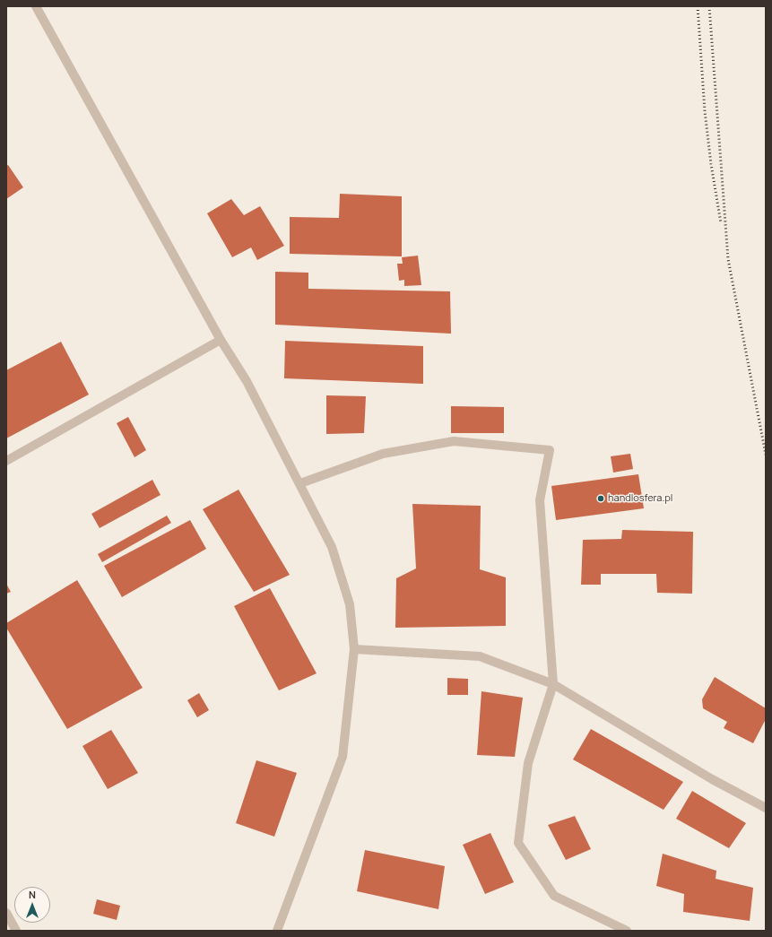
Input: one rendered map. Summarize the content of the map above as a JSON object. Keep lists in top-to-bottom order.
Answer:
{
  "places": ["handlosfera.pl"],
  "north": "top"
}
